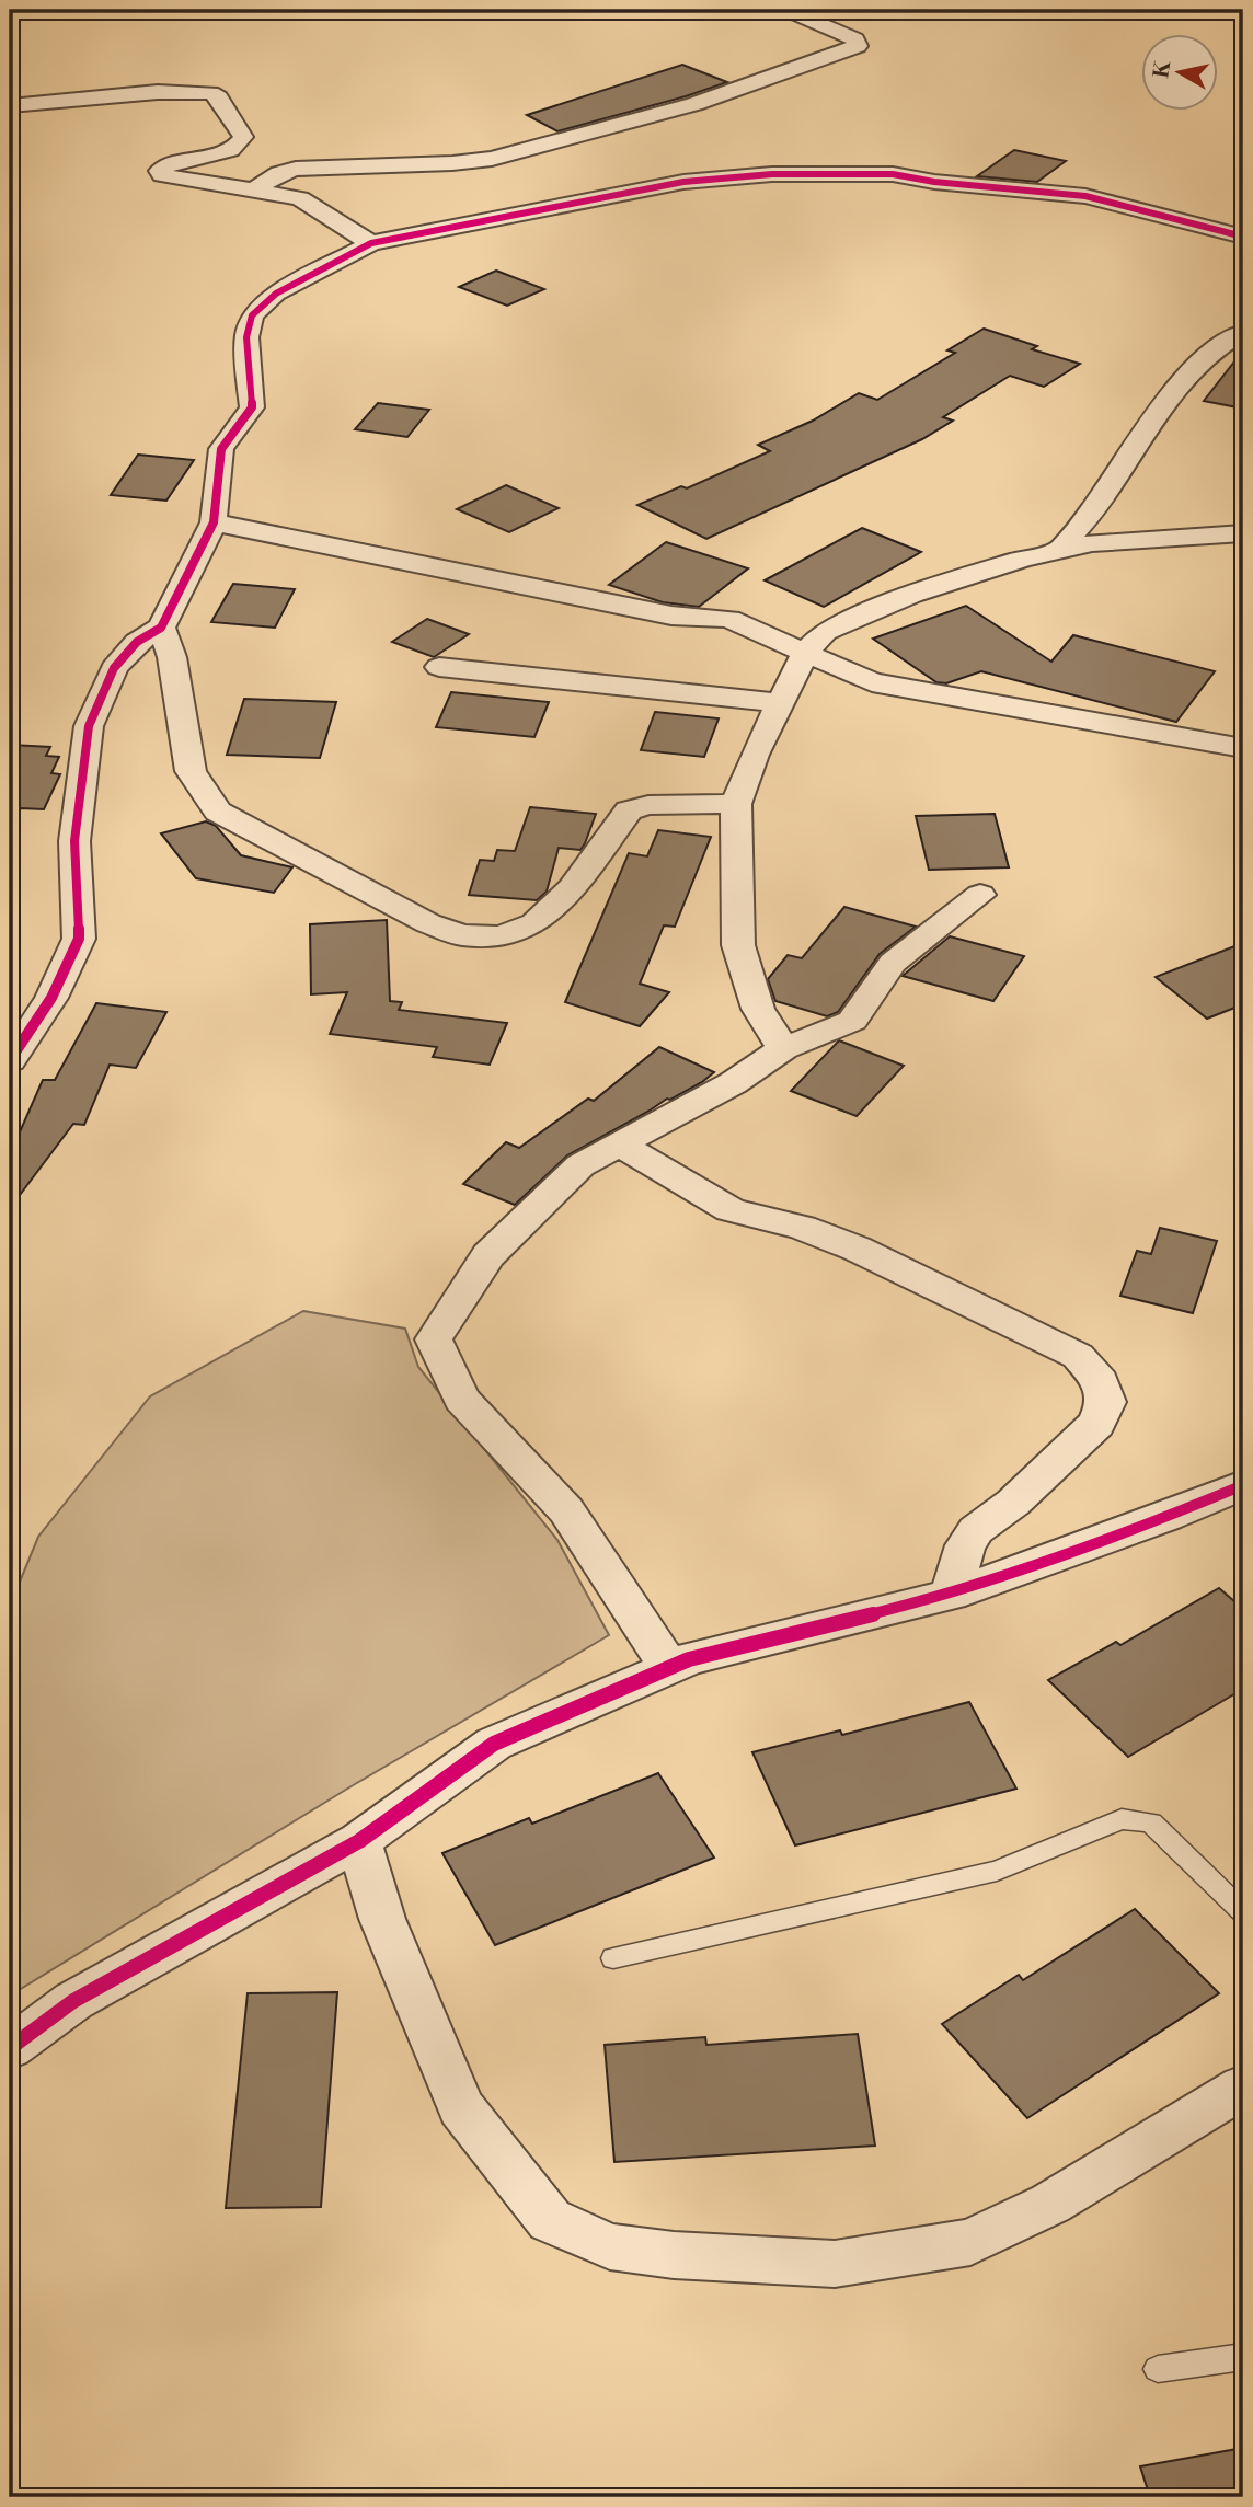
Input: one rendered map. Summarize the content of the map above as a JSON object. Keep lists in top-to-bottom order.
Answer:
{
  "north": "left"
}
